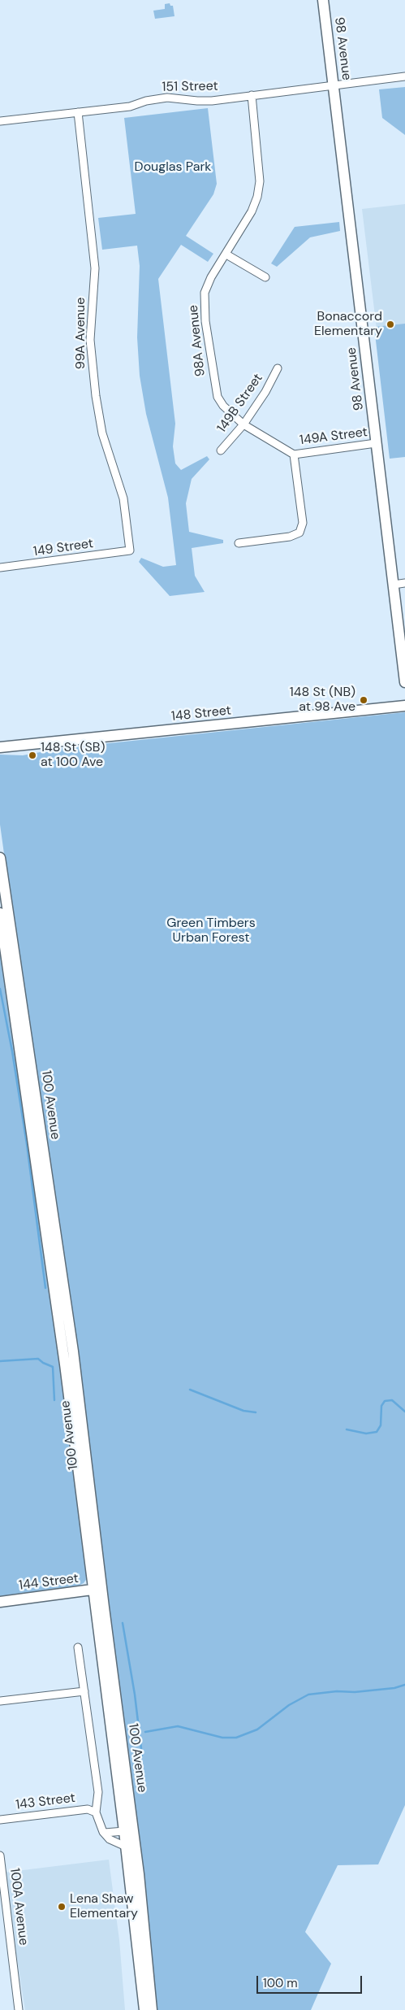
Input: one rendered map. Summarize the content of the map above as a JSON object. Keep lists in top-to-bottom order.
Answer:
{
  "streets": {
    "main road": [
      "98 Avenue",
      "148 Street",
      "100 Avenue",
      "144 Street"
    ],
    "street": [
      "151 Street",
      "99A Avenue",
      "98A Avenue",
      "149B Street",
      "149A Street",
      "149 Street",
      "143 Street",
      "100A Avenue"
    ]
  },
  "crossings": [
    ["98 Avenue", "151 Street"],
    ["98 Avenue", "149A Street"],
    ["151 Street", "99A Avenue"],
    ["151 Street", "98A Avenue"],
    ["99A Avenue", "149 Street"],
    ["98A Avenue", "149B Street"],
    ["98A Avenue", "149A Street"],
    ["100 Avenue", "144 Street"]
  ],
  "parks": ["Douglas Park", "Green Timbers Urban Forest"],
  "places": [
    "Bonaccord Elementary",
    "148 St (NB) at 98 Ave",
    "148 St (SB) at 100 Ave",
    "Lena Shaw Elementary"
  ],
  "scale_bar": "100 m"
}
